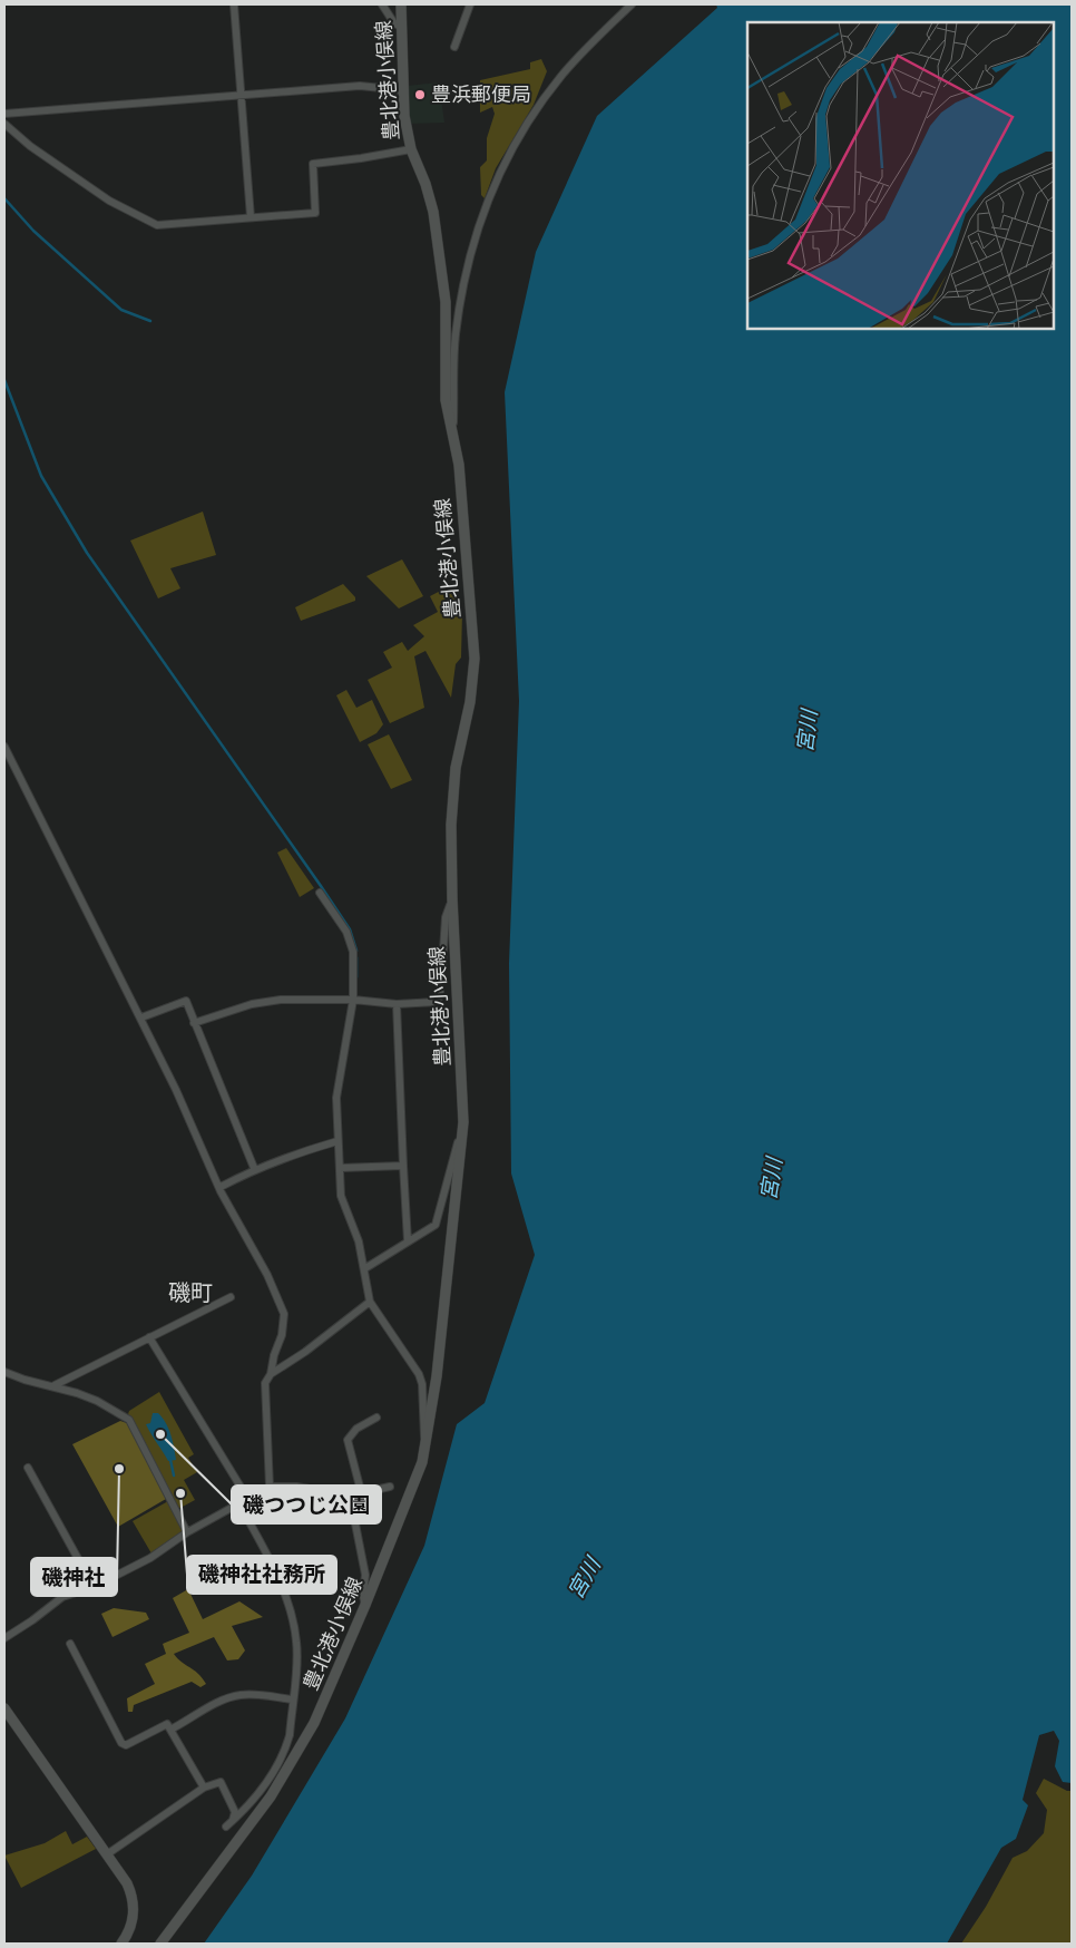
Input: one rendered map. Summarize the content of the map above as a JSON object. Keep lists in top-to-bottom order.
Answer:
{
  "streets": {
    "main road": ["豊北港小俣線"]
  },
  "districts": ["磯町"],
  "water": ["宮川"],
  "places": [
    "豊浜郵便局",
    "磯つつじ公園",
    "磯神社",
    "磯神社社務所"
  ]
}
